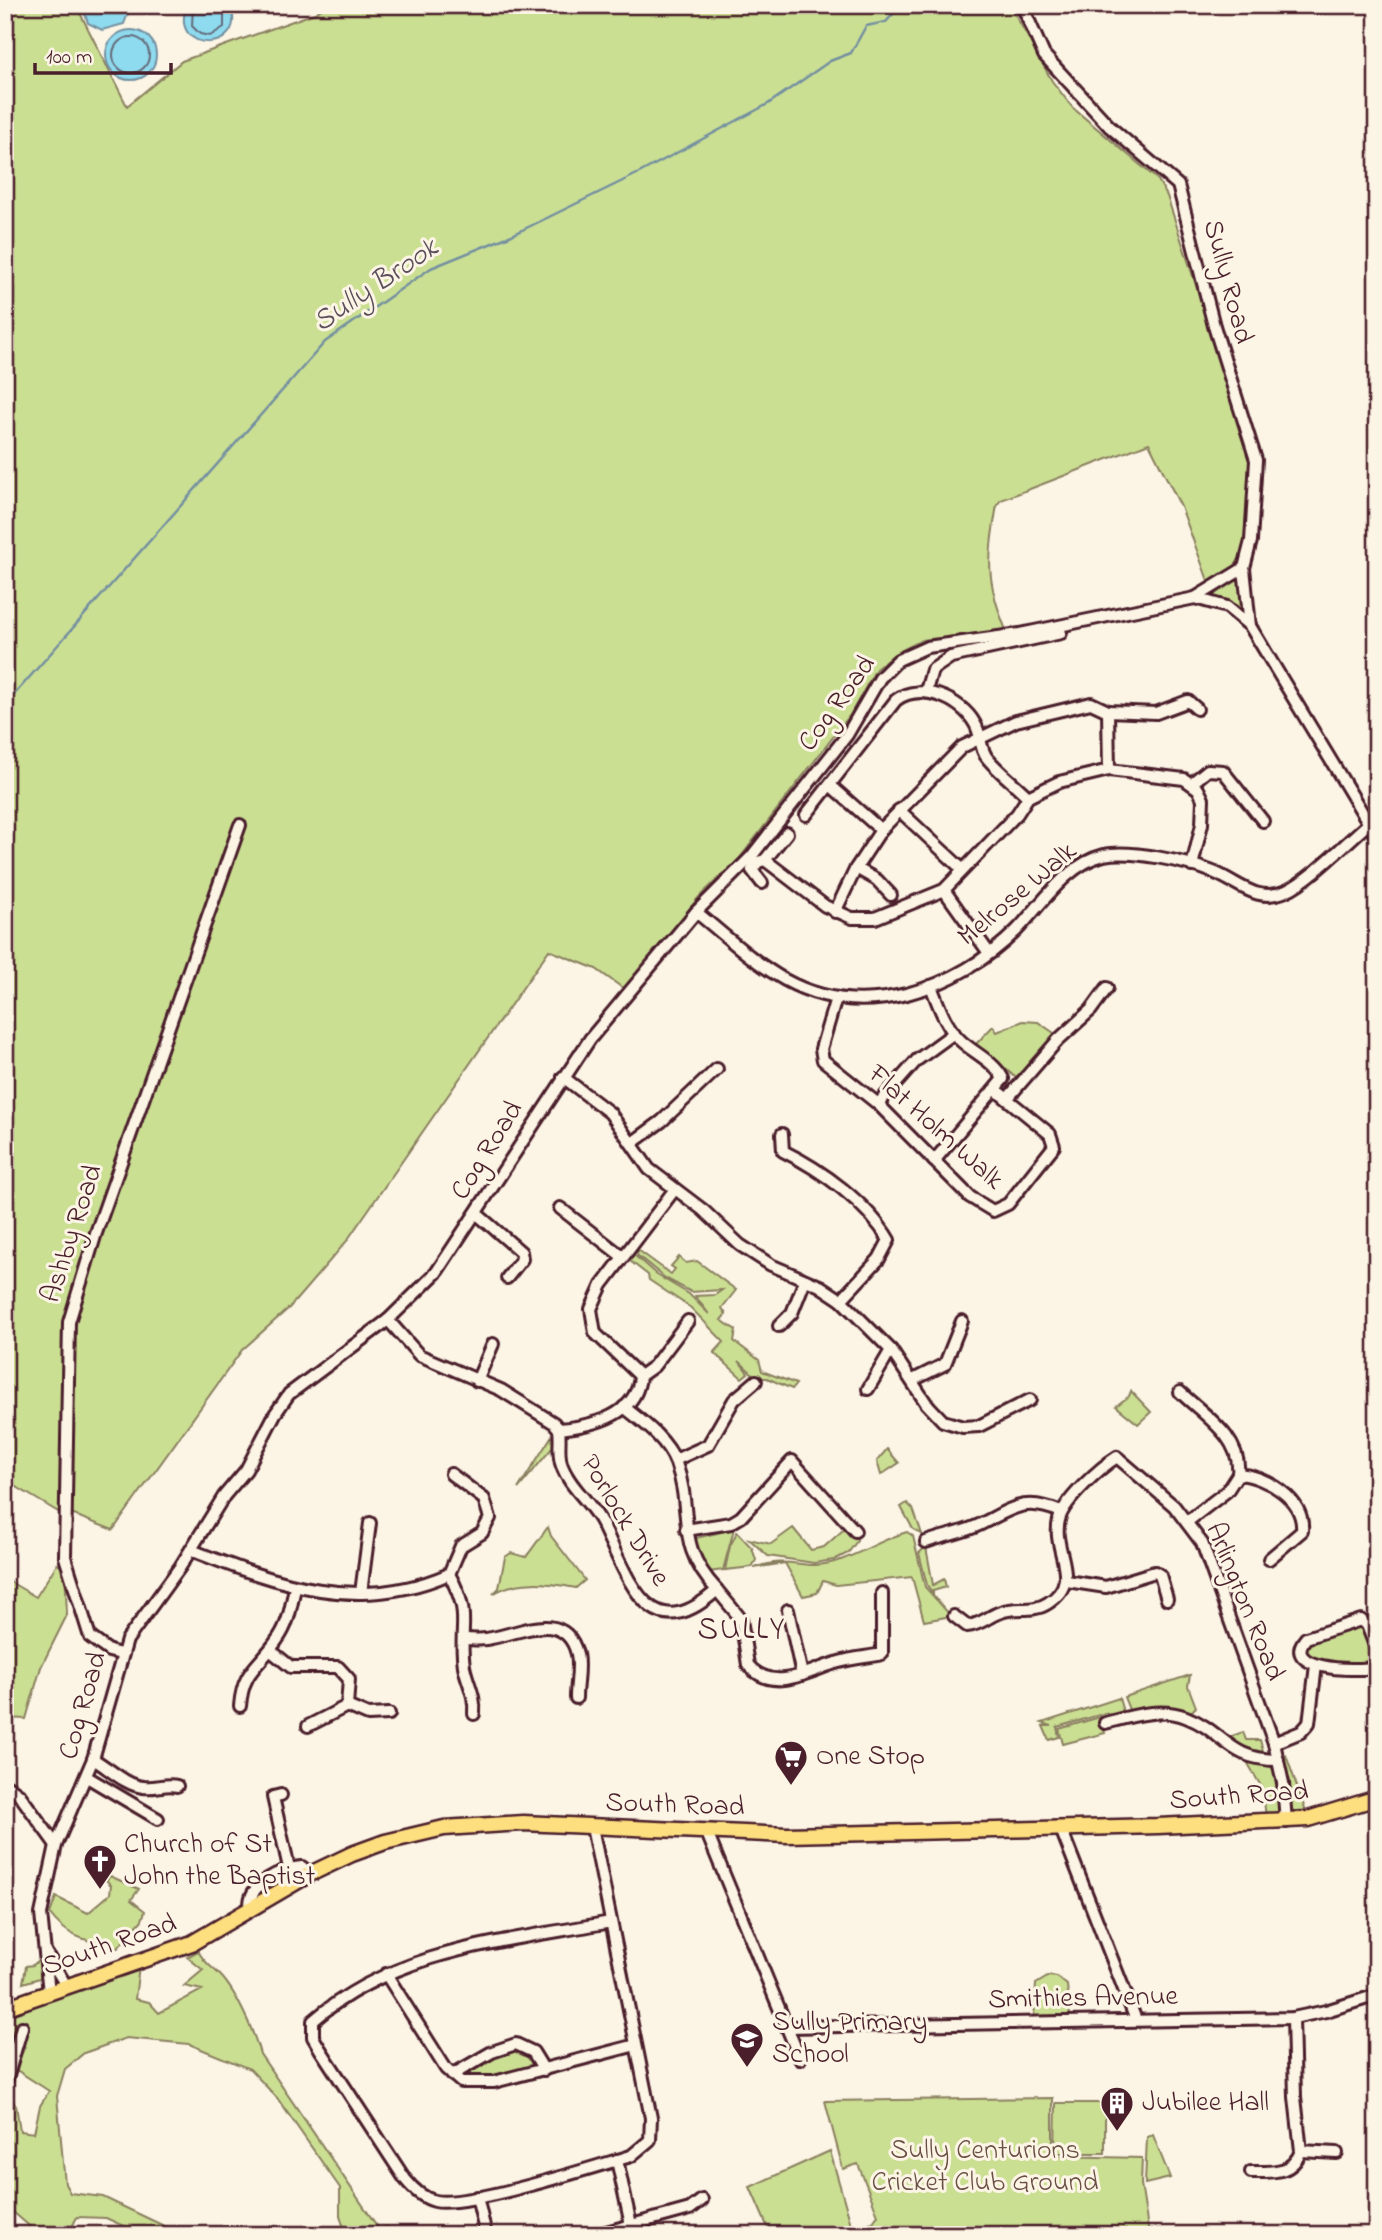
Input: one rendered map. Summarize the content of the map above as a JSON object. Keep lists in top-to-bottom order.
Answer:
{
  "streets": {
    "main road": ["South Road"],
    "street": [
      "Sully Road",
      "Cog Road",
      "Melrose Walk",
      "Flat Holm Walk",
      "Ashby Road",
      "Porlock Drive",
      "Arlington Road",
      "Smithies Avenue"
    ]
  },
  "crossings": [
    ["Sully Road", "Cog Road"],
    ["Cog Road", "Melrose Walk"],
    ["Cog Road", "Ashby Road"],
    ["Cog Road", "South Road"],
    ["Melrose Walk", "Flat Holm Walk"],
    ["Arlington Road", "South Road"]
  ],
  "districts": ["SULLY"],
  "water": ["Sully Brook"],
  "parks": ["Sully Centurions Cricket Club Ground"],
  "places": {
    "supermarket": ["One Stop"],
    "church": ["Church of St John the Baptist"],
    "school or university": ["Sully Primary School"],
    "building": ["Jubilee Hall"]
  },
  "scale_bar": "100 m"
}
